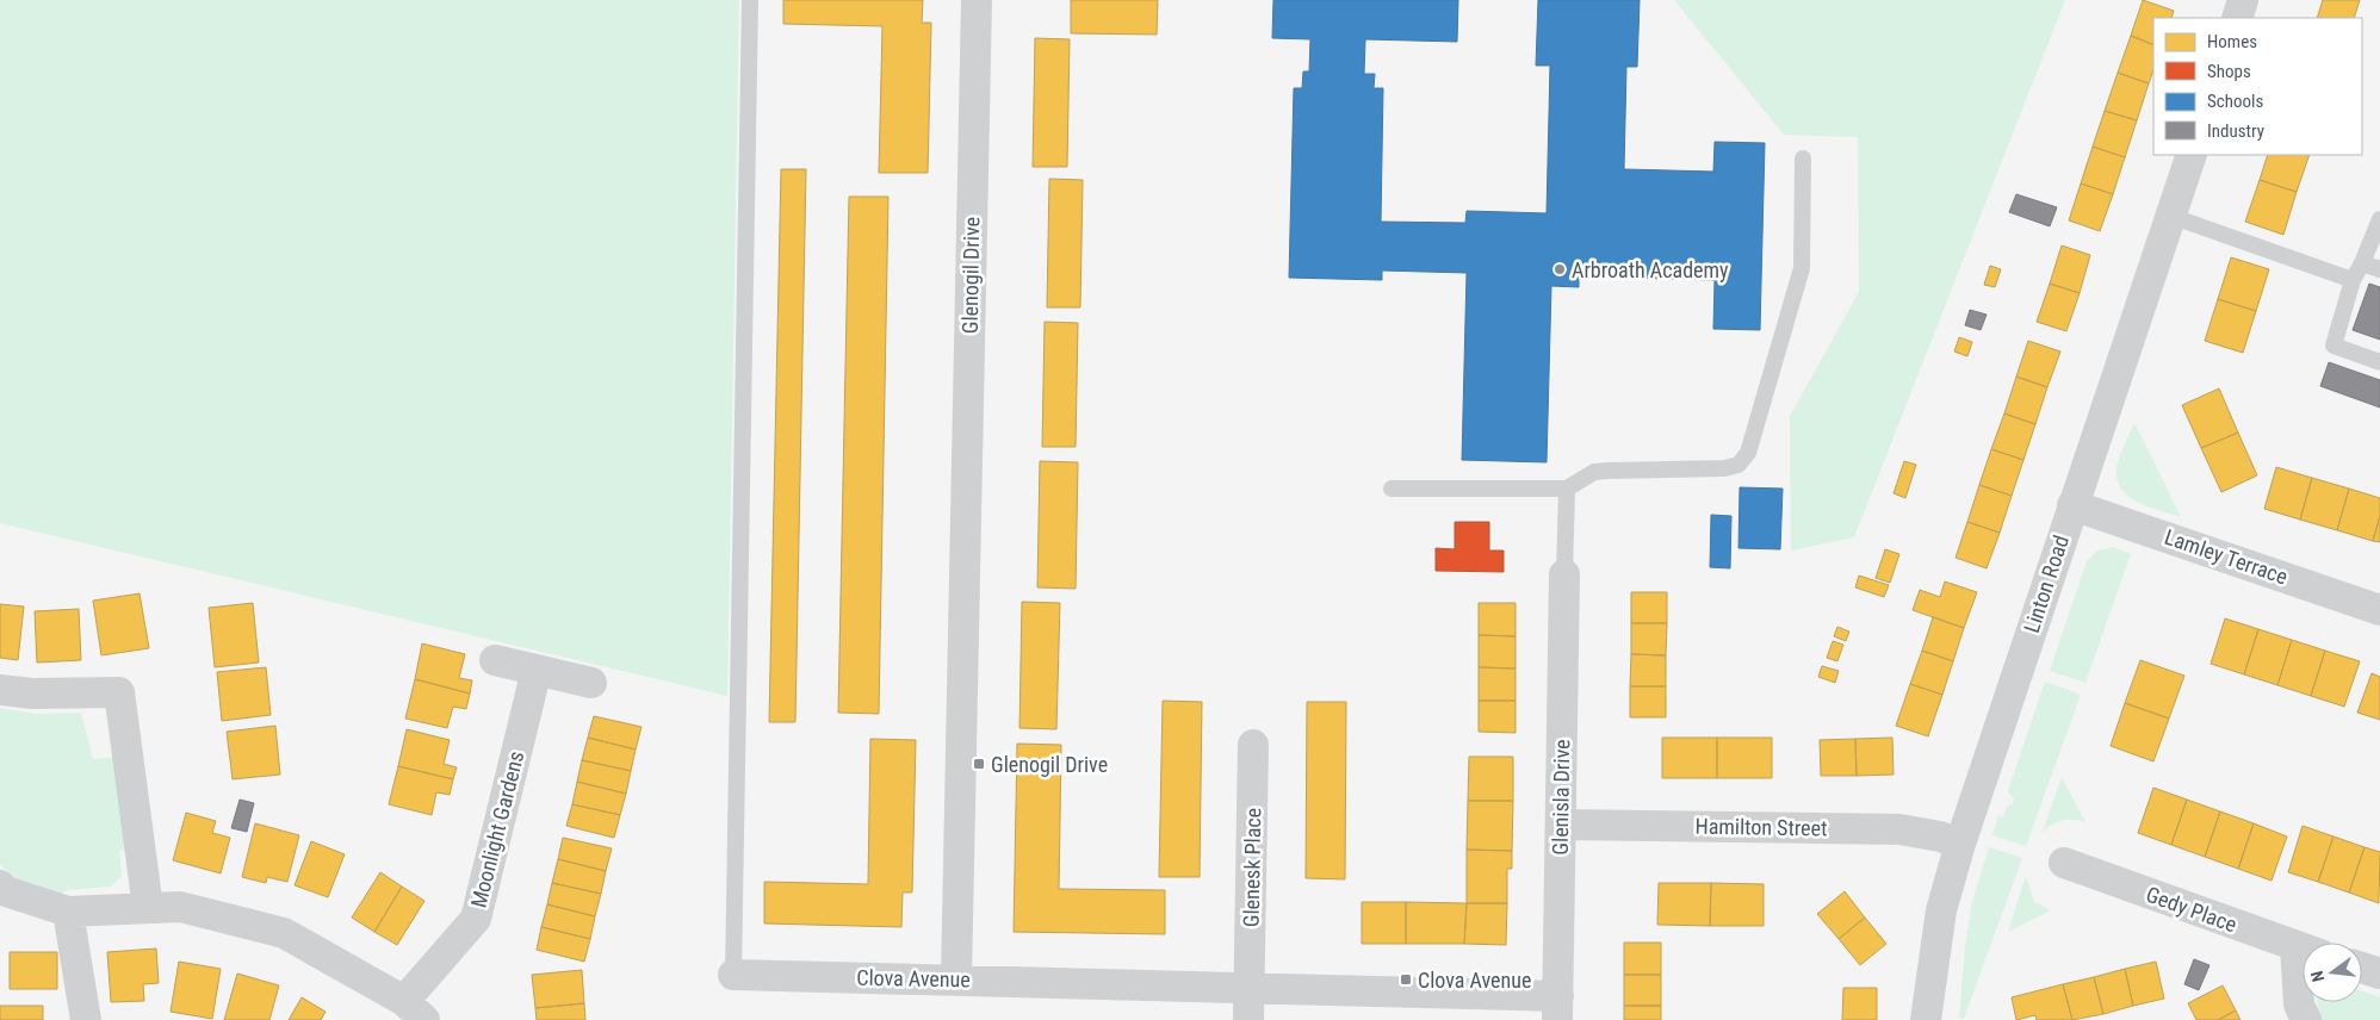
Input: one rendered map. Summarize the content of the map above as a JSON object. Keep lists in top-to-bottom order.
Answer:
{
  "streets": {
    "street": [
      "Glenogil Drive",
      "Lamley Terrace",
      "Linton Road",
      "Glenisla Drive",
      "Hamilton Street",
      "Moonlight Gardens",
      "Glenesk Place",
      "Gedy Place",
      "Clova Avenue"
    ]
  },
  "crossings": [
    ["Glenogil Drive", "Clova Avenue"],
    ["Lamley Terrace", "Linton Road"],
    ["Linton Road", "Hamilton Street"],
    ["Glenisla Drive", "Hamilton Street"],
    ["Glenisla Drive", "Clova Avenue"],
    ["Glenesk Place", "Clova Avenue"]
  ],
  "places": {
    "other": ["Arbroath Academy"],
    "transit": ["Glenogil Drive", "Clova Avenue"]
  },
  "legend": [
    "Homes",
    "Shops",
    "Schools",
    "Industry"
  ],
  "north": "left"
}
